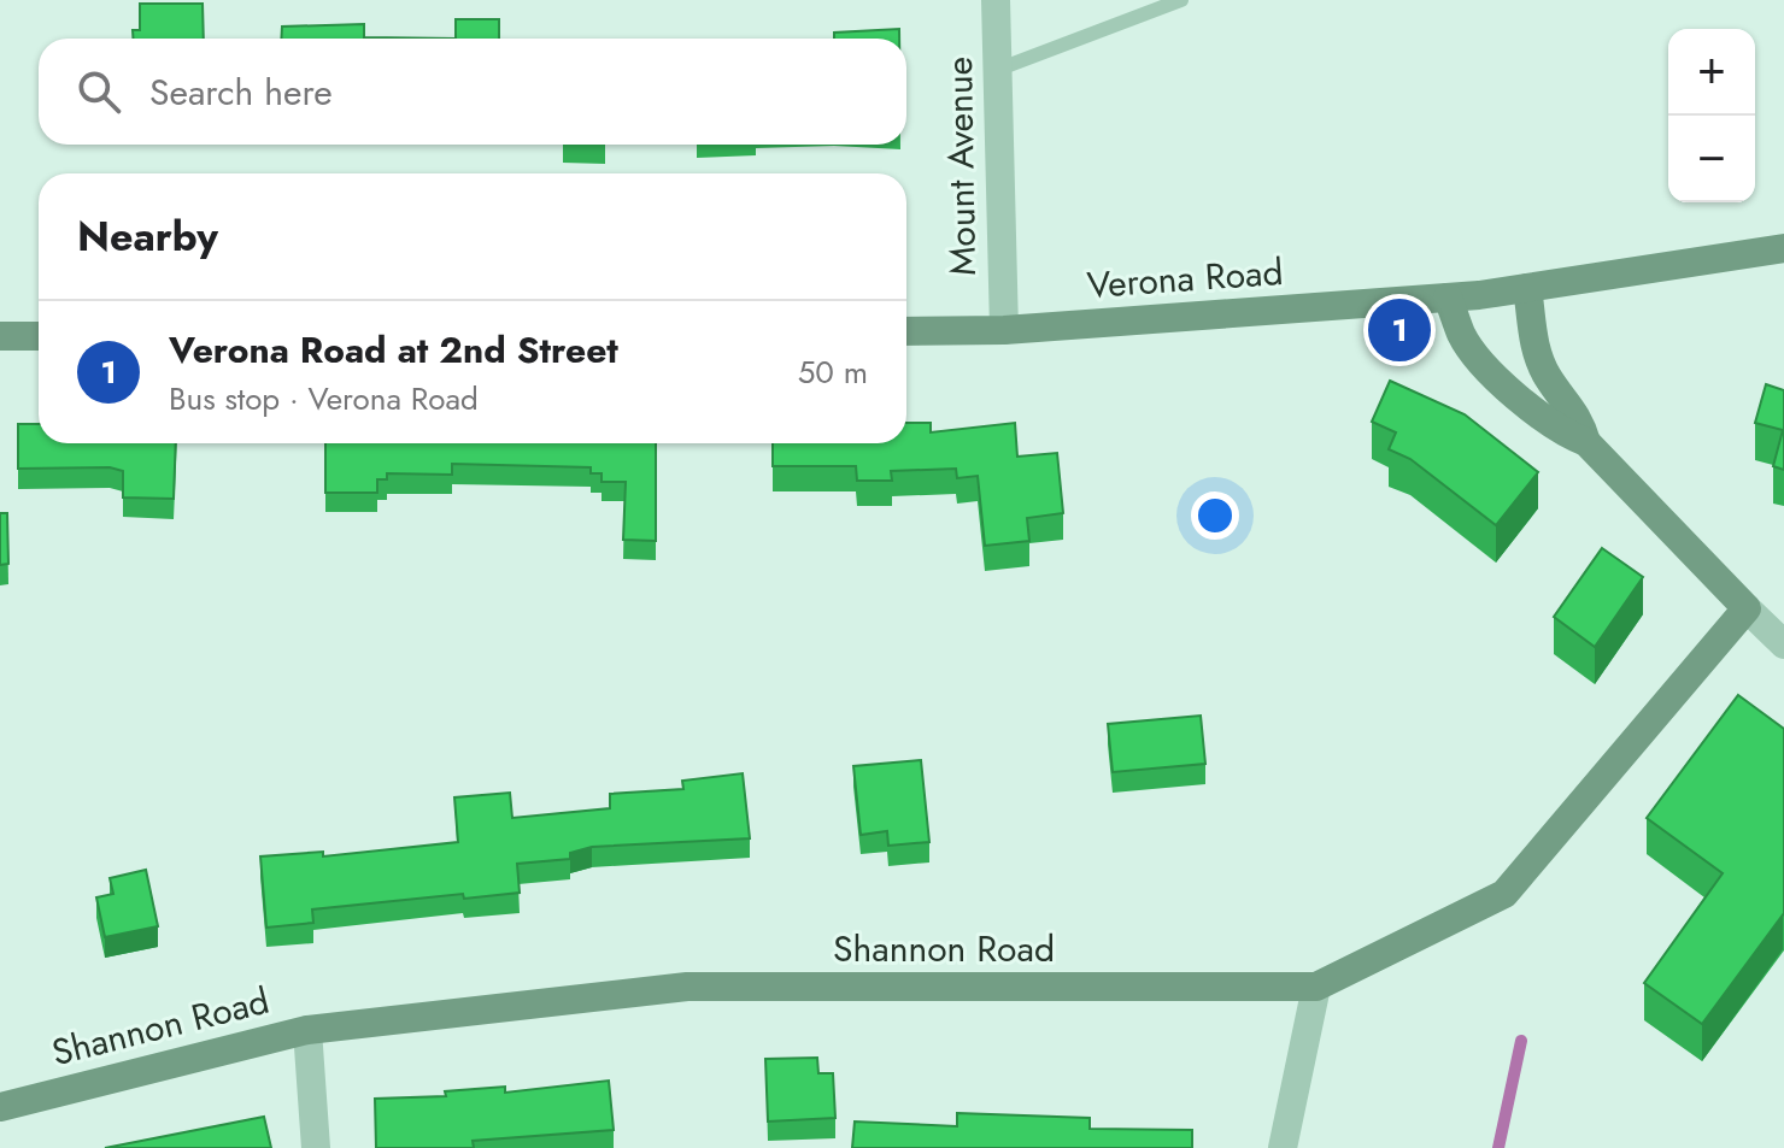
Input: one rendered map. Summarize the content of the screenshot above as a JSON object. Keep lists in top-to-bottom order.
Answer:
{
  "streets": {
    "street": ["Mount Avenue", "Verona Road", "Shannon Road"]
  },
  "crossings": [
    ["Mount Avenue", "Verona Road"]
  ],
  "page": {
    "map_buttons": ["+", "−"],
    "search": "Search here",
    "heading": "Nearby",
    "pins": "1",
    "list": [
      {
        "mark": "1",
        "name": "Verona Road at 2nd Street",
        "note": "Bus stop · Verona Road",
        "value": "50 m"
      }
    ]
  }
}
